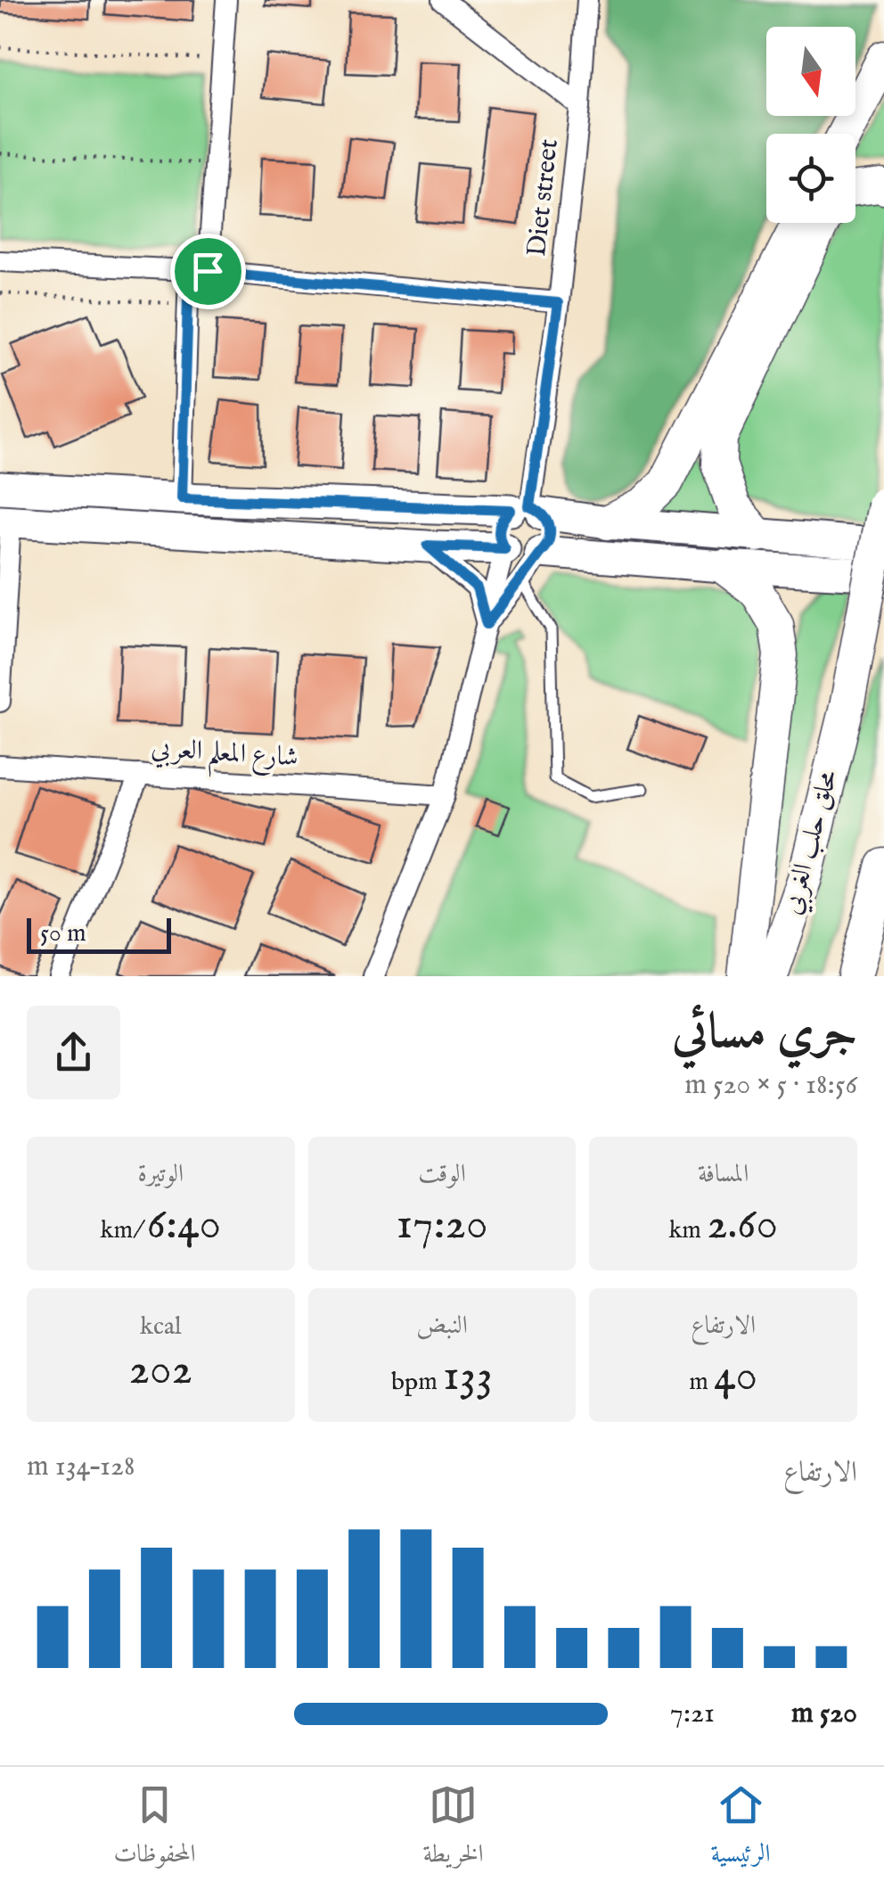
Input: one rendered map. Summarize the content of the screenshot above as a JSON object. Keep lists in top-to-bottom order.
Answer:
{
  "streets": {
    "highway": ["محلق حلب الغربي"],
    "street": ["Diet street", "شارع المعلم العربي"]
  },
  "scale_bar": "50 m",
  "north": "bottom",
  "page": {
    "scale": "50 m",
    "heading": ["جري مسائي", "18:56 · 5 × 520 m"],
    "stats": [
      ["المسافة", "2.60 km"],
      ["الوقت", "17:20"],
      ["الوتيرة", "6:40 /km"],
      ["الارتفاع", "40 m"],
      ["النبض", "133 bpm"],
      ["kcal", "202"]
    ],
    "chart": ["الارتفاع", "128–134 m"],
    "list": [
      {
        "name": "520 m",
        "note": "7:21"
      }
    ],
    "tabs": ["الرئيسية", "الخريطة", "المحفوظات"]
  }
}
